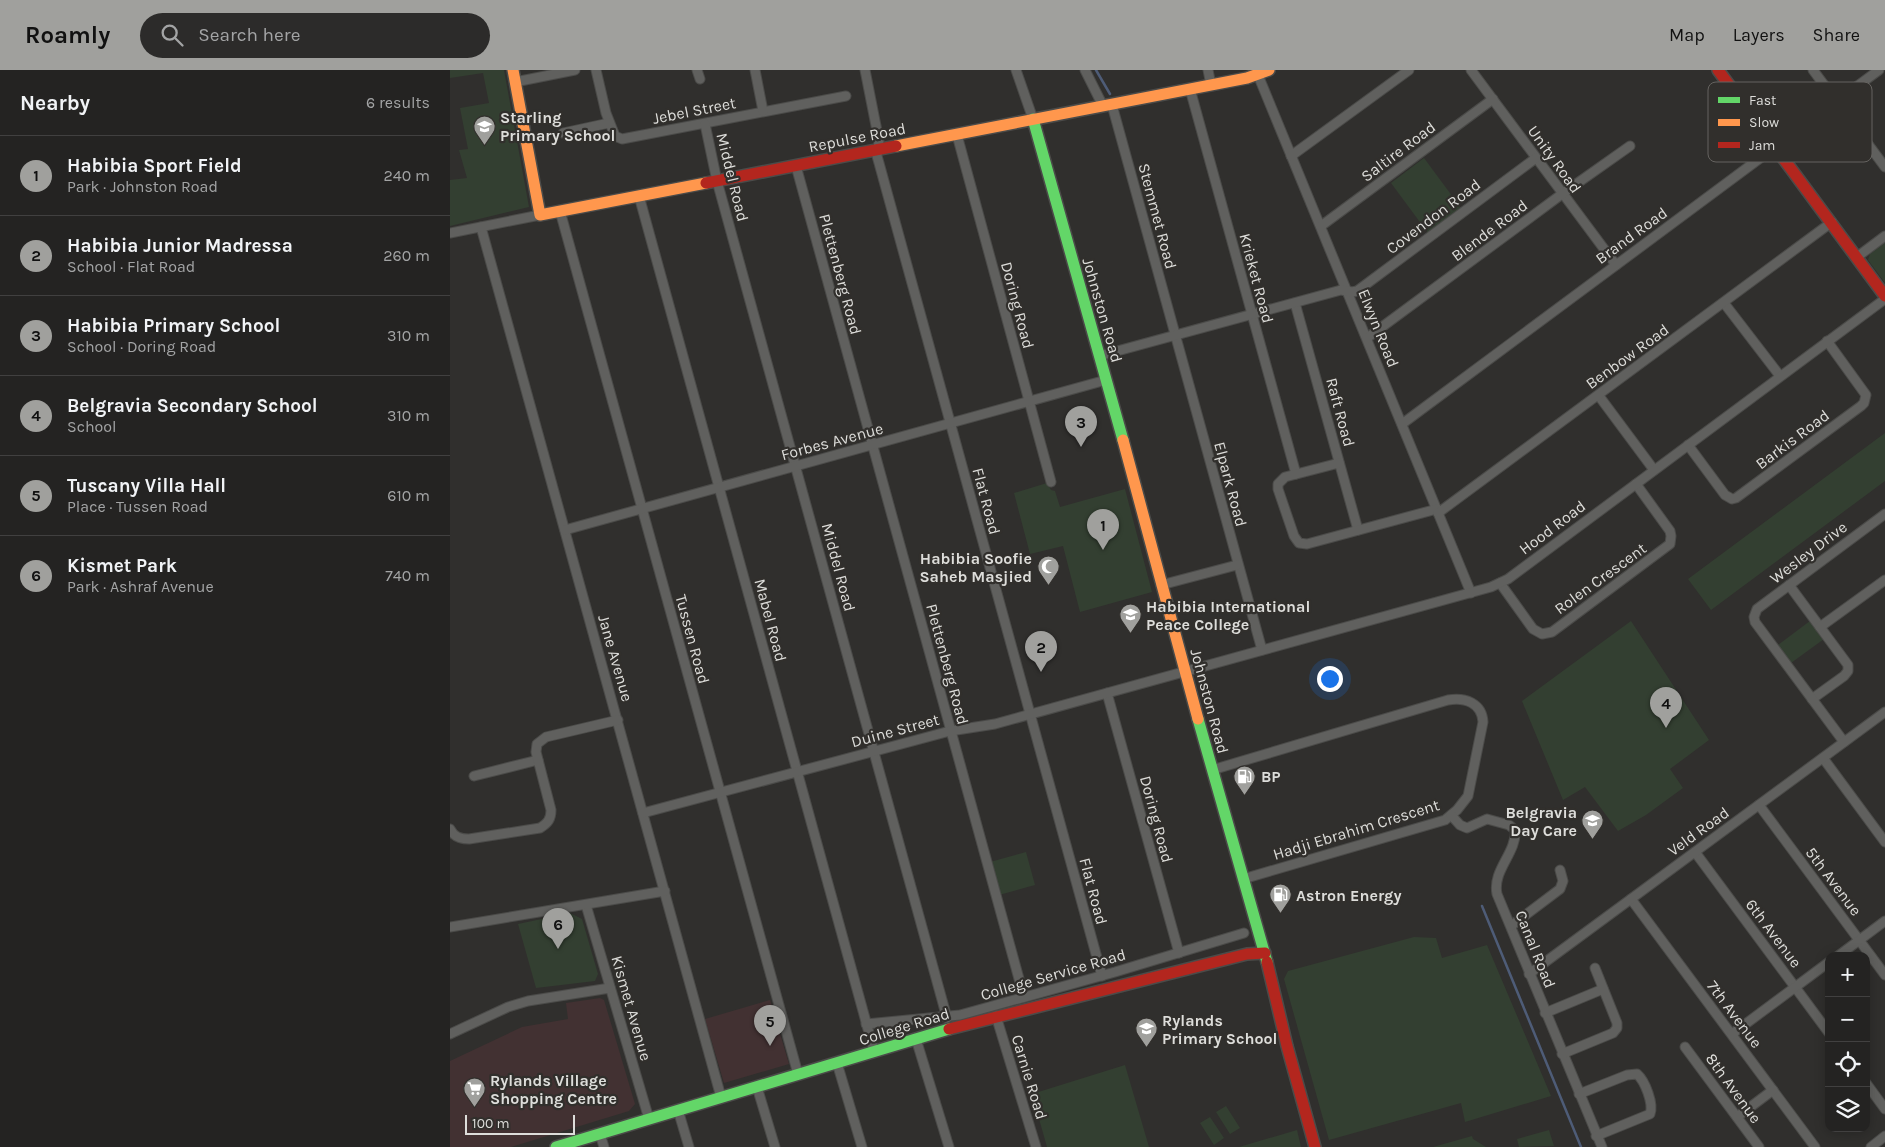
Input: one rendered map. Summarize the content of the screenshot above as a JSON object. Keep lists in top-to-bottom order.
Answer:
{
  "streets": {
    "street": [
      "Jebel Street",
      "Repulse Road",
      "Saltire Road",
      "Unity Road",
      "Middel Road",
      "Stemmet Road",
      "Covendon Road",
      "Blende Road",
      "Brand Road",
      "Plettenberg Road",
      "Krieket Road",
      "Doring Road",
      "Johnston Road",
      "Elwyn Road",
      "Benbow Road",
      "Raft Road",
      "Barkis Road",
      "Forbes Avenue",
      "Elpark Road",
      "Flat Road",
      "Hood Road",
      "Wesley Drive",
      "Rolen Crescent",
      "Mabel Road",
      "Tussen Road",
      "Jane Avenue",
      "Duine Street",
      "Hadji Ebrahim Crescent",
      "Veld Road",
      "5th Avenue",
      "6th Avenue",
      "Canal Road",
      "College Service Road",
      "Kismet Avenue",
      "7th Avenue",
      "College Road",
      "Carnie Road",
      "8th Avenue"
    ]
  },
  "crossings": [
    ["Jebel Street", "Middel Road"],
    ["Repulse Road", "Middel Road"],
    ["Repulse Road", "Stemmet Road"],
    ["Repulse Road", "Plettenberg Road"],
    ["Repulse Road", "Krieket Road"],
    ["Repulse Road", "Doring Road"],
    ["Repulse Road", "Johnston Road"],
    ["Repulse Road", "Elwyn Road"],
    ["Repulse Road", "Flat Road"],
    ["Repulse Road", "Mabel Road"],
    ["Repulse Road", "Tussen Road"],
    ["Repulse Road", "Jane Avenue"],
    ["Saltire Road", "Unity Road"],
    ["Saltire Road", "Elwyn Road"],
    ["Unity Road", "Covendon Road"],
    ["Unity Road", "Blende Road"],
    ["Unity Road", "Brand Road"],
    ["Middel Road", "Forbes Avenue"],
    ["Middel Road", "Duine Street"],
    ["Middel Road", "College Service Road"],
    ["Stemmet Road", "Elpark Road"],
    ["Covendon Road", "Elwyn Road"],
    ["Blende Road", "Elwyn Road"],
    ["Brand Road", "Elwyn Road"],
    ["Plettenberg Road", "Forbes Avenue"],
    ["Plettenberg Road", "Duine Street"],
    ["Plettenberg Road", "College Service Road"],
    ["Krieket Road", "Benbow Road"],
    ["Doring Road", "Forbes Avenue"],
    ["Doring Road", "Duine Street"],
    ["Doring Road", "College Service Road"],
    ["Johnston Road", "Forbes Avenue"],
    ["Johnston Road", "Hood Road"],
    ["Johnston Road", "Duine Street"],
    ["Johnston Road", "Hadji Ebrahim Crescent"],
    ["Johnston Road", "College Road"],
    ["Elwyn Road", "Benbow Road"],
    ["Elwyn Road", "Hood Road"],
    ["Benbow Road", "Raft Road"],
    ["Barkis Road", "Hood Road"],
    ["Forbes Avenue", "Flat Road"],
    ["Forbes Avenue", "Mabel Road"],
    ["Forbes Avenue", "Tussen Road"],
    ["Forbes Avenue", "Jane Avenue"],
    ["Elpark Road", "Hood Road"],
    ["Flat Road", "Duine Street"],
    ["Flat Road", "College Service Road"],
    ["Hood Road", "Rolen Crescent"],
    ["Hood Road", "Duine Street"],
    ["Mabel Road", "Duine Street"],
    ["Mabel Road", "College Service Road"],
    ["Mabel Road", "College Road"],
    ["Tussen Road", "Duine Street"],
    ["Tussen Road", "College Road"],
    ["Jane Avenue", "Duine Street"],
    ["Jane Avenue", "College Road"],
    ["Hadji Ebrahim Crescent", "Canal Road"],
    ["Veld Road", "5th Avenue"],
    ["Veld Road", "6th Avenue"],
    ["Veld Road", "Canal Road"],
    ["Veld Road", "7th Avenue"],
    ["Kismet Avenue", "College Road"],
    ["College Road", "Carnie Road"]
  ],
  "places": {
    "school or university": [
      "Starling Primary School",
      "Habibia International Peace College",
      "Belgravia Day Care",
      "Rylands Primary School"
    ],
    "mosque": ["Habibia Soofie Saheb Masjied"],
    "fuel station": ["BP", "Astron Energy"],
    "supermarket": ["Rylands Village Shopping Centre"]
  },
  "legend": ["Fast", "Slow", "Jam"],
  "scale_bar": "100 m",
  "page": {
    "header": "Roamly",
    "search": "Search here",
    "nav": ["Map", "Layers", "Share"],
    "heading": ["Nearby", "6 results"],
    "list": [
      {
        "mark": "1",
        "name": "Habibia Sport Field",
        "note": "Park · Johnston Road",
        "value": "240 m"
      },
      {
        "mark": "2",
        "name": "Habibia Junior Madressa",
        "note": "School · Flat Road",
        "value": "260 m"
      },
      {
        "mark": "3",
        "name": "Habibia Primary School",
        "note": "School · Doring Road",
        "value": "310 m"
      },
      {
        "mark": "4",
        "name": "Belgravia Secondary School",
        "note": "School",
        "value": "310 m"
      },
      {
        "mark": "5",
        "name": "Tuscany Villa Hall",
        "note": "Place · Tussen Road",
        "value": "610 m"
      },
      {
        "mark": "6",
        "name": "Kismet Park",
        "note": "Park · Ashraf Avenue",
        "value": "740 m"
      }
    ],
    "pins": [
      "3",
      "1",
      "2",
      "4",
      "6",
      "5"
    ],
    "map_buttons": ["+", "−"],
    "scale": "100 m"
  }
}
